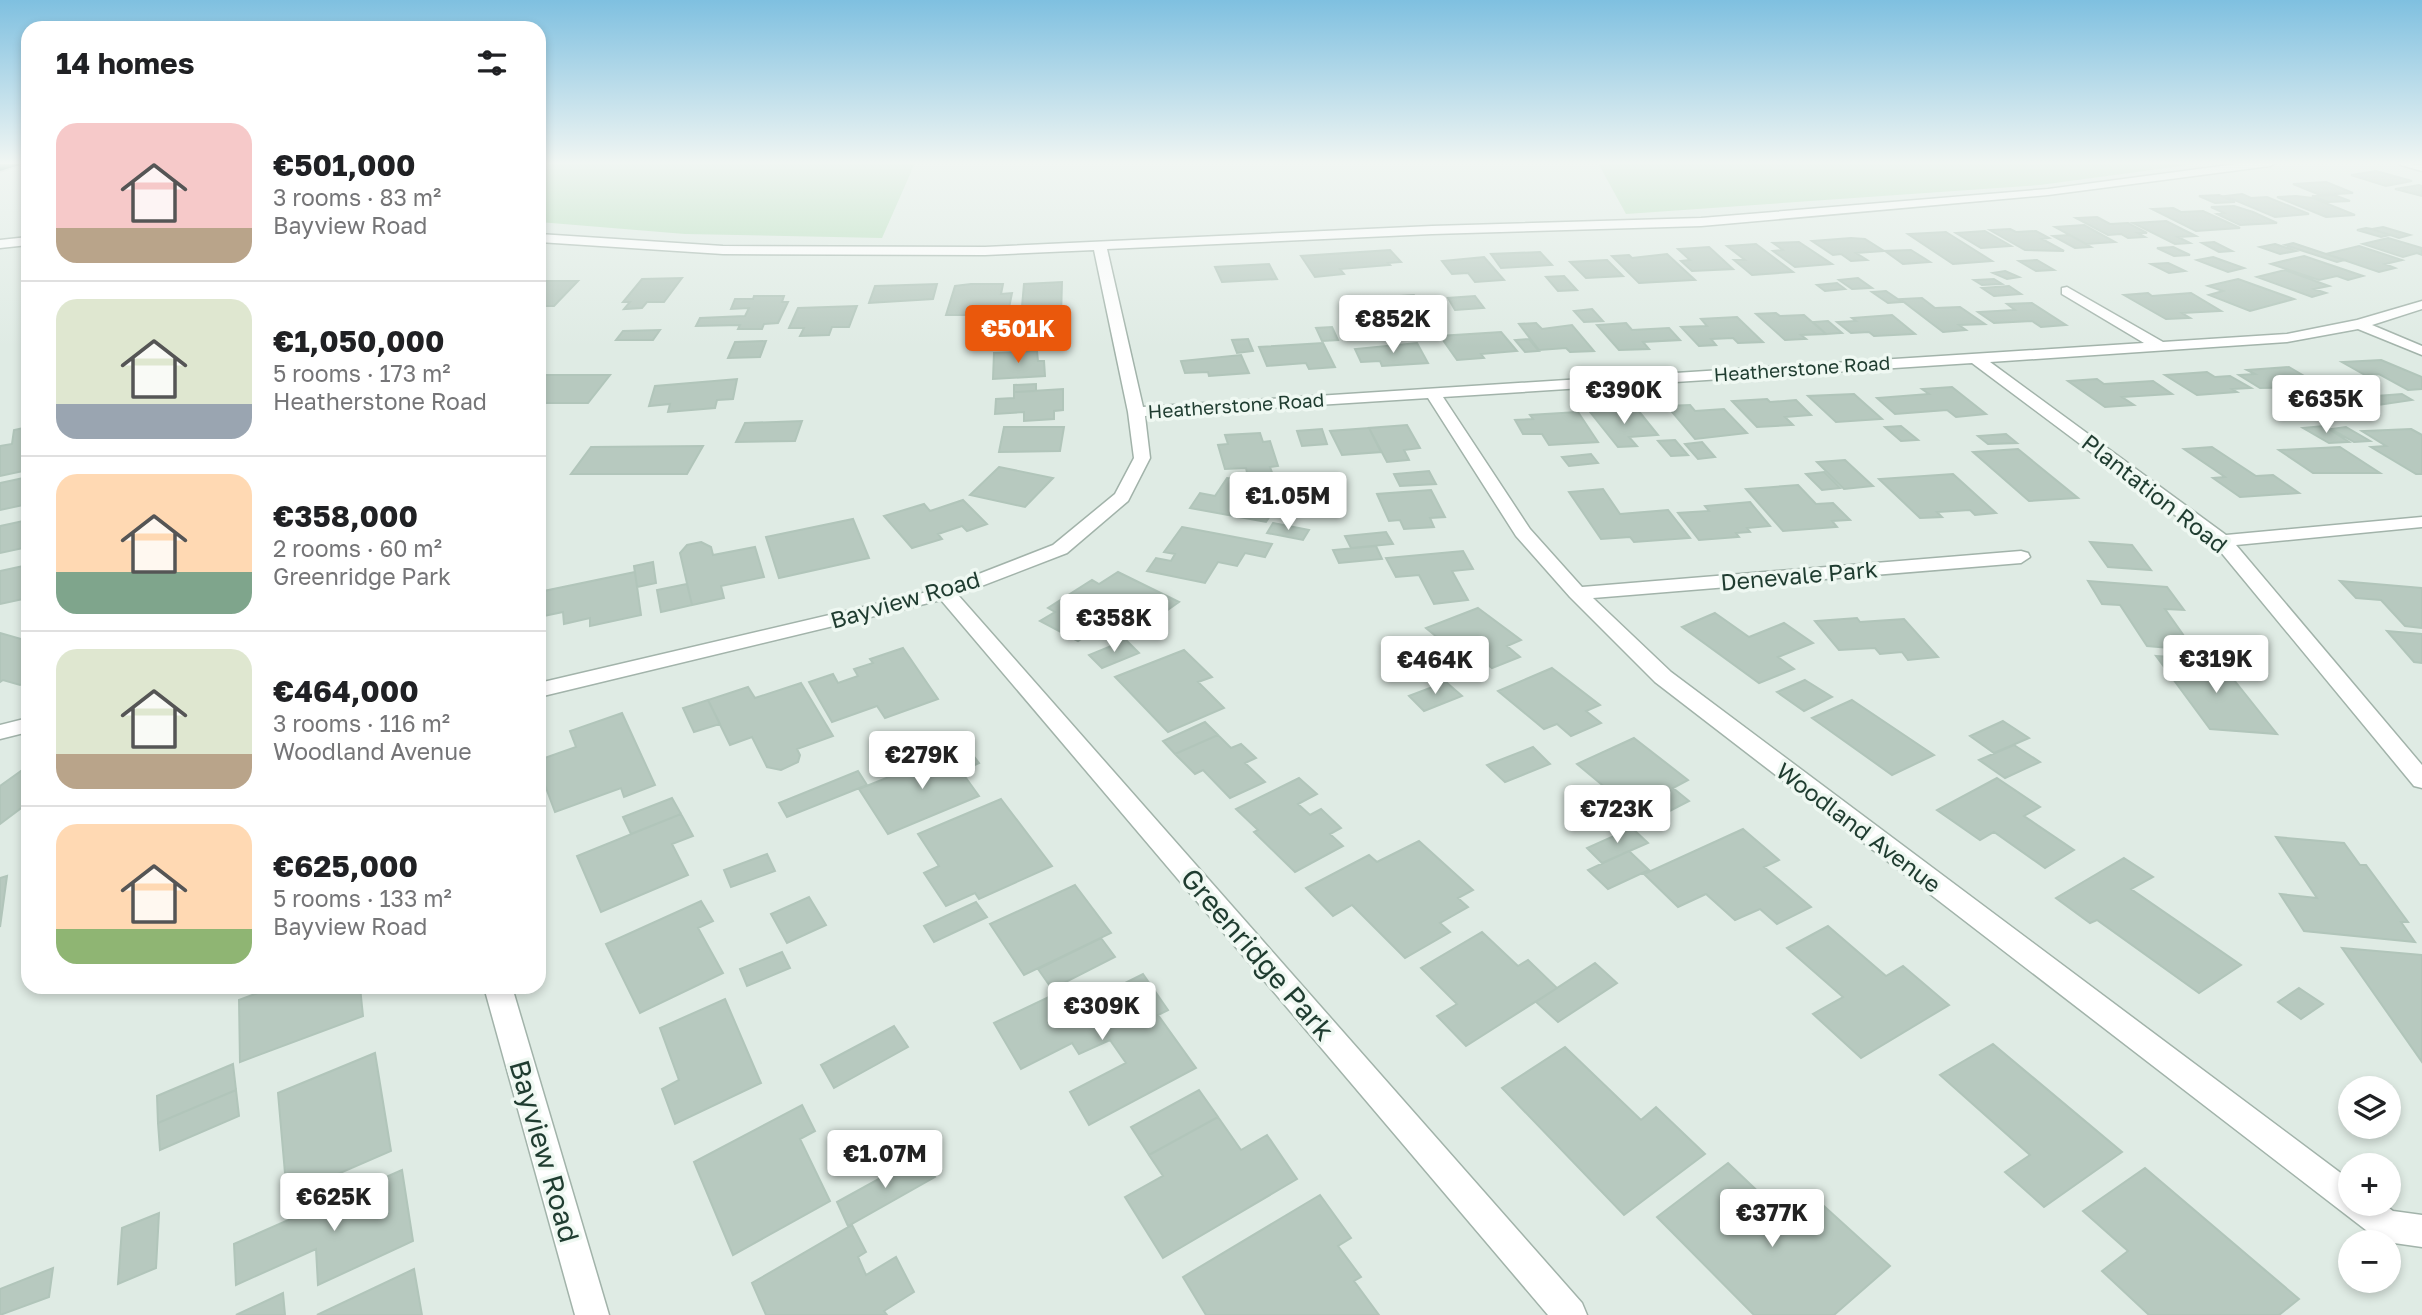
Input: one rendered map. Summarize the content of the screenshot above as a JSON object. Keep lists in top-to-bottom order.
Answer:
{
  "streets": {
    "street": [
      "Heatherstone Road",
      "Plantation Road",
      "Denevale Park",
      "Bayview Road",
      "Woodland Avenue",
      "Greenridge Park"
    ]
  },
  "crossings": [
    ["Heatherstone Road", "Plantation Road"],
    ["Heatherstone Road", "Bayview Road"],
    ["Heatherstone Road", "Woodland Avenue"],
    ["Denevale Park", "Woodland Avenue"],
    ["Bayview Road", "Greenridge Park"]
  ],
  "page": {
    "heading": "14 homes",
    "list": [
      {
        "name": "€501,000",
        "note": "3 rooms · 83 m² · Bayview Road"
      },
      {
        "name": "€1,050,000",
        "note": "5 rooms · 173 m² · Heatherstone Road"
      },
      {
        "name": "€358,000",
        "note": "2 rooms · 60 m² · Greenridge Park"
      },
      {
        "name": "€464,000",
        "note": "3 rooms · 116 m² · Woodland Avenue"
      },
      {
        "name": "€625,000",
        "note": "5 rooms · 133 m² · Bayview Road"
      }
    ],
    "price": [
      "€852K",
      "€501K",
      "€390K",
      "€635K",
      "€1.05M",
      "€358K",
      "€319K",
      "€464K",
      "€279K",
      "€723K",
      "€309K",
      "€1.07M",
      "€625K",
      "€377K"
    ],
    "map_buttons": ["+", "−"]
  }
}
